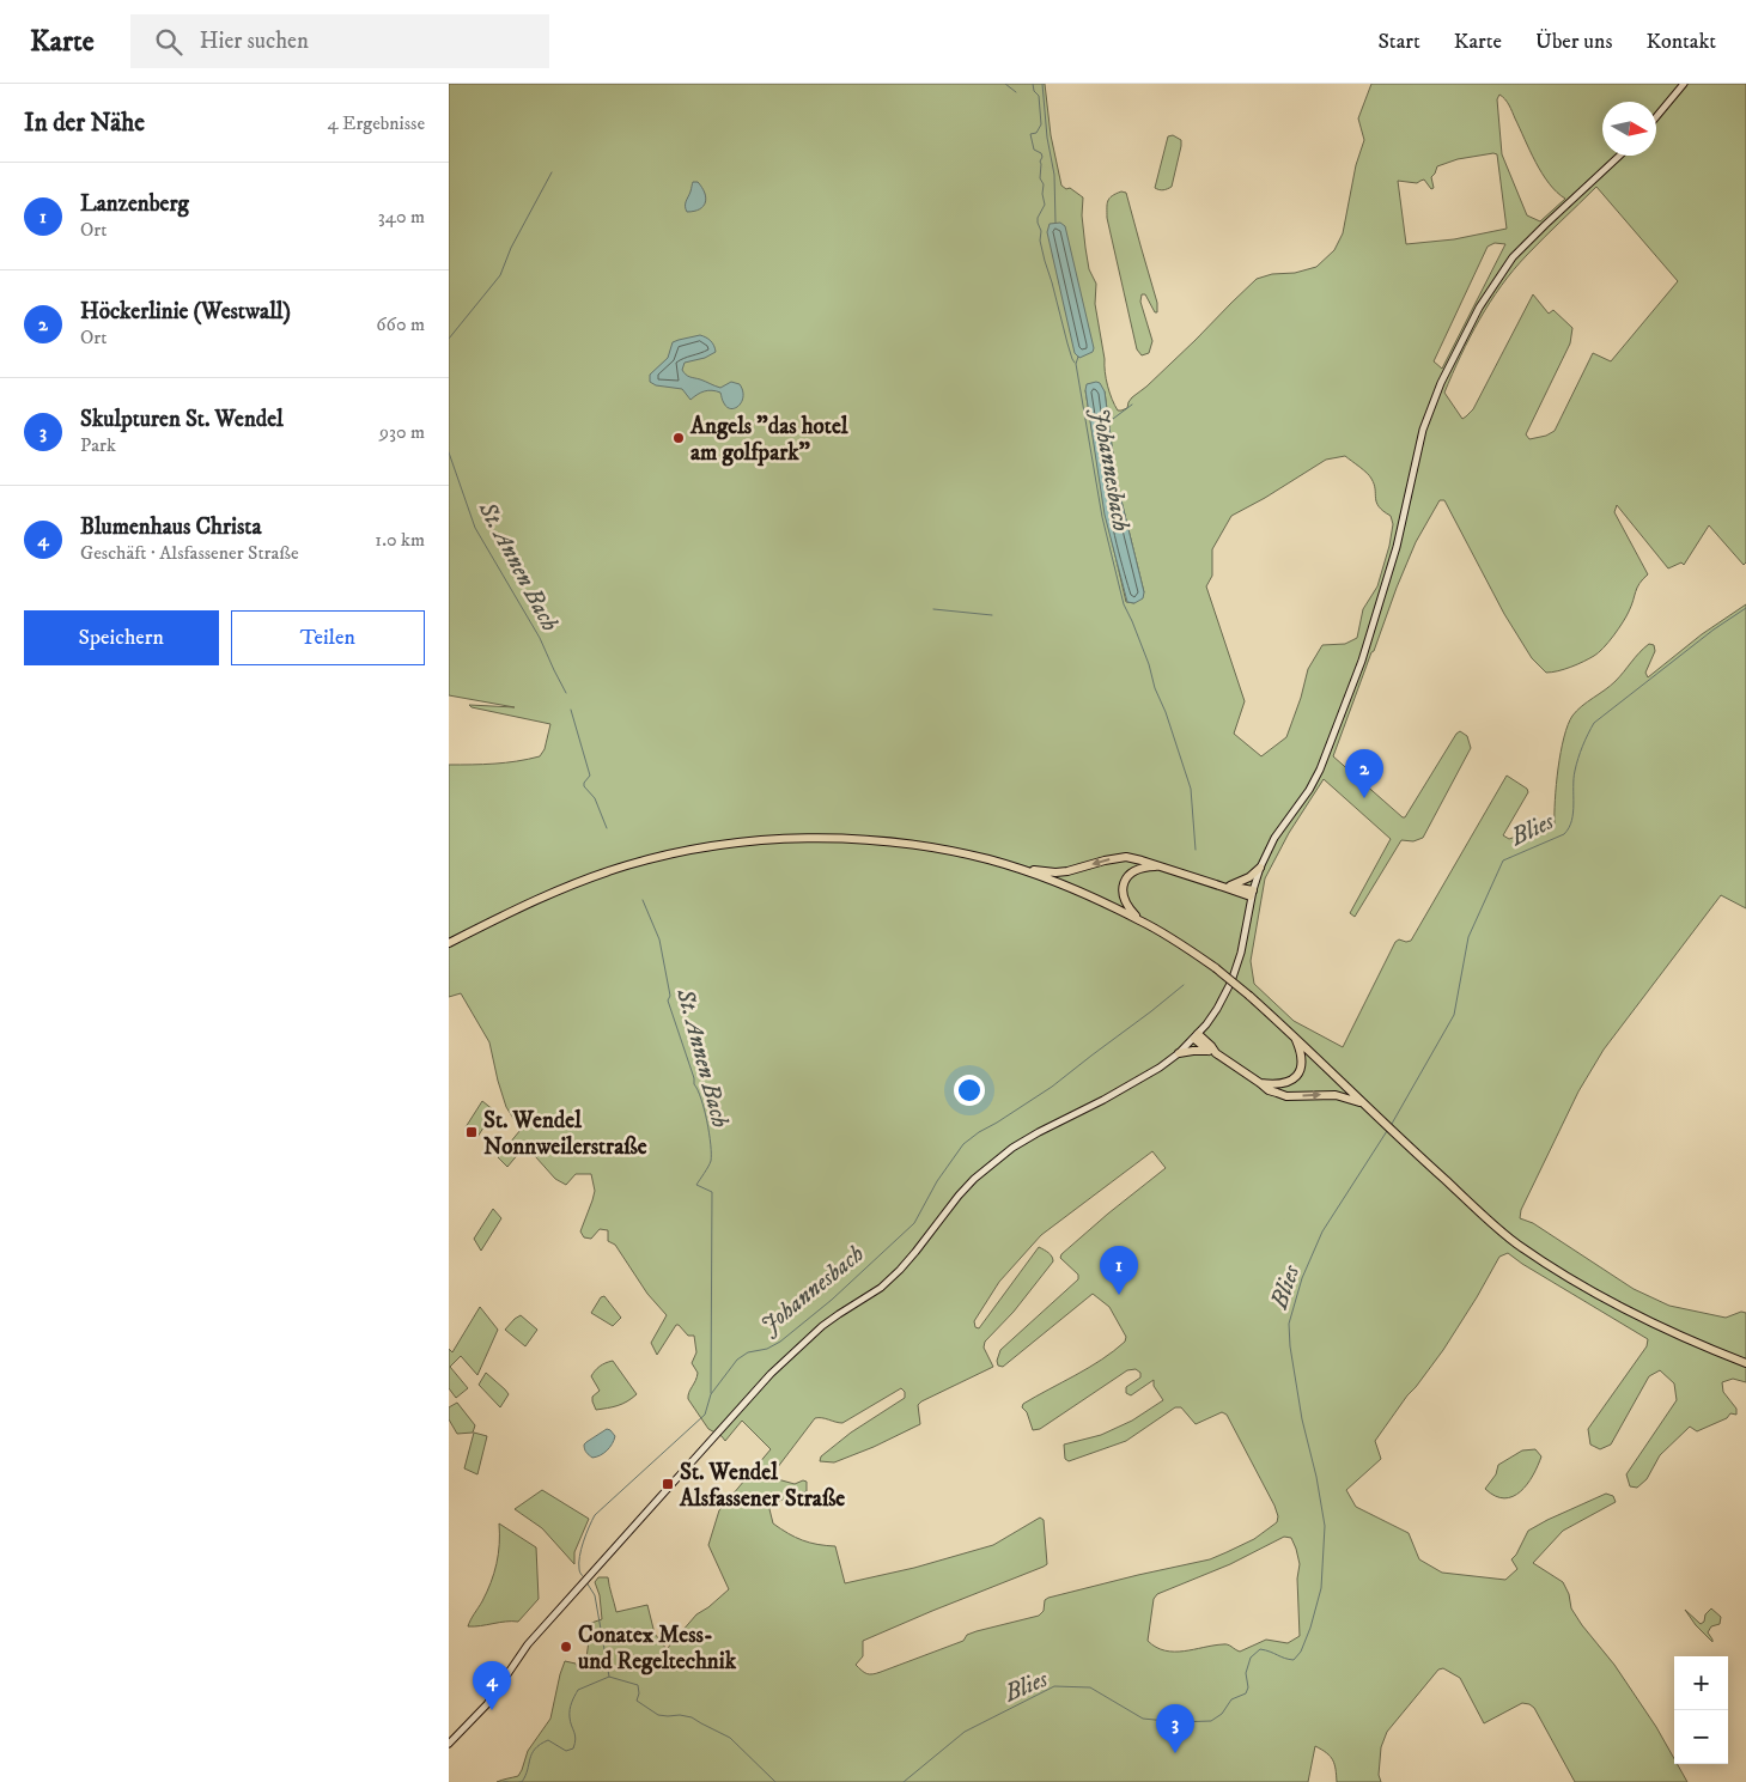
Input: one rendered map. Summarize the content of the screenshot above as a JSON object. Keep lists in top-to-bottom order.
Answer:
{
  "water": ["Johannesbach", "St. Annen Bach", "Blies"],
  "places": {
    "other": ["Angels \"das hotel am golfpark\"", "Conatex Mess- und Regeltechnik"],
    "transit": ["St. Wendel Nonnweilerstraße", "St. Wendel Alsfassener Straße"]
  },
  "north": "right",
  "page": {
    "header": "Karte",
    "search": "Hier suchen",
    "nav": [
      "Start",
      "Karte",
      "Über uns",
      "Kontakt"
    ],
    "heading": ["In der Nähe", "4 Ergebnisse"],
    "list": [
      {
        "mark": "1",
        "name": "Lanzenberg",
        "note": "Ort",
        "value": "340 m"
      },
      {
        "mark": "2",
        "name": "Höckerlinie (Westwall)",
        "note": "Ort",
        "value": "660 m"
      },
      {
        "mark": "3",
        "name": "Skulpturen St. Wendel",
        "note": "Park",
        "value": "930 m"
      },
      {
        "mark": "4",
        "name": "Blumenhaus Christa",
        "note": "Geschäft · Alsfassener Straße",
        "value": "1.0 km"
      }
    ],
    "buttons": ["Speichern", "Teilen"],
    "pins": [
      "2",
      "1",
      "4",
      "3"
    ],
    "map_buttons": ["+", "−"]
  }
}
